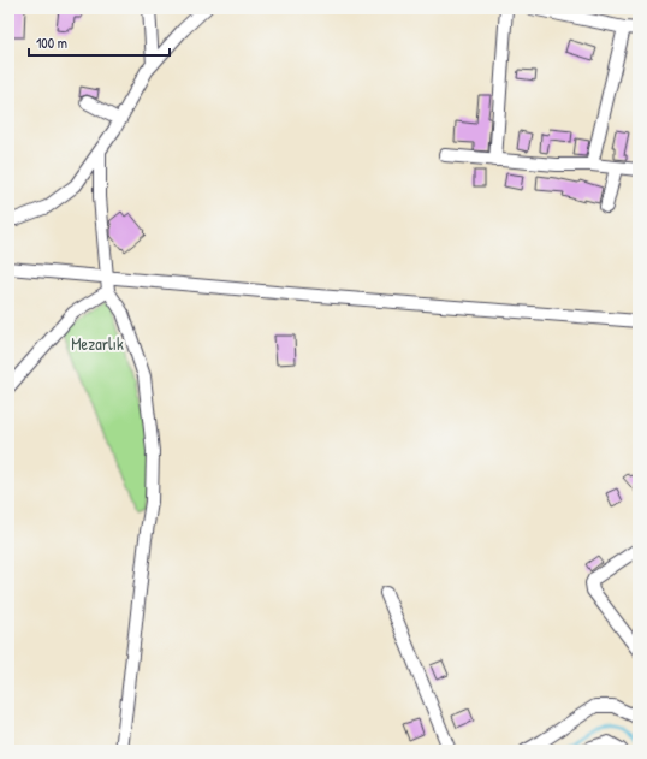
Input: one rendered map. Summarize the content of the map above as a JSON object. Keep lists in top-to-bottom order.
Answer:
{
  "parks": ["Mezarlık"],
  "scale_bar": "100 m"
}
